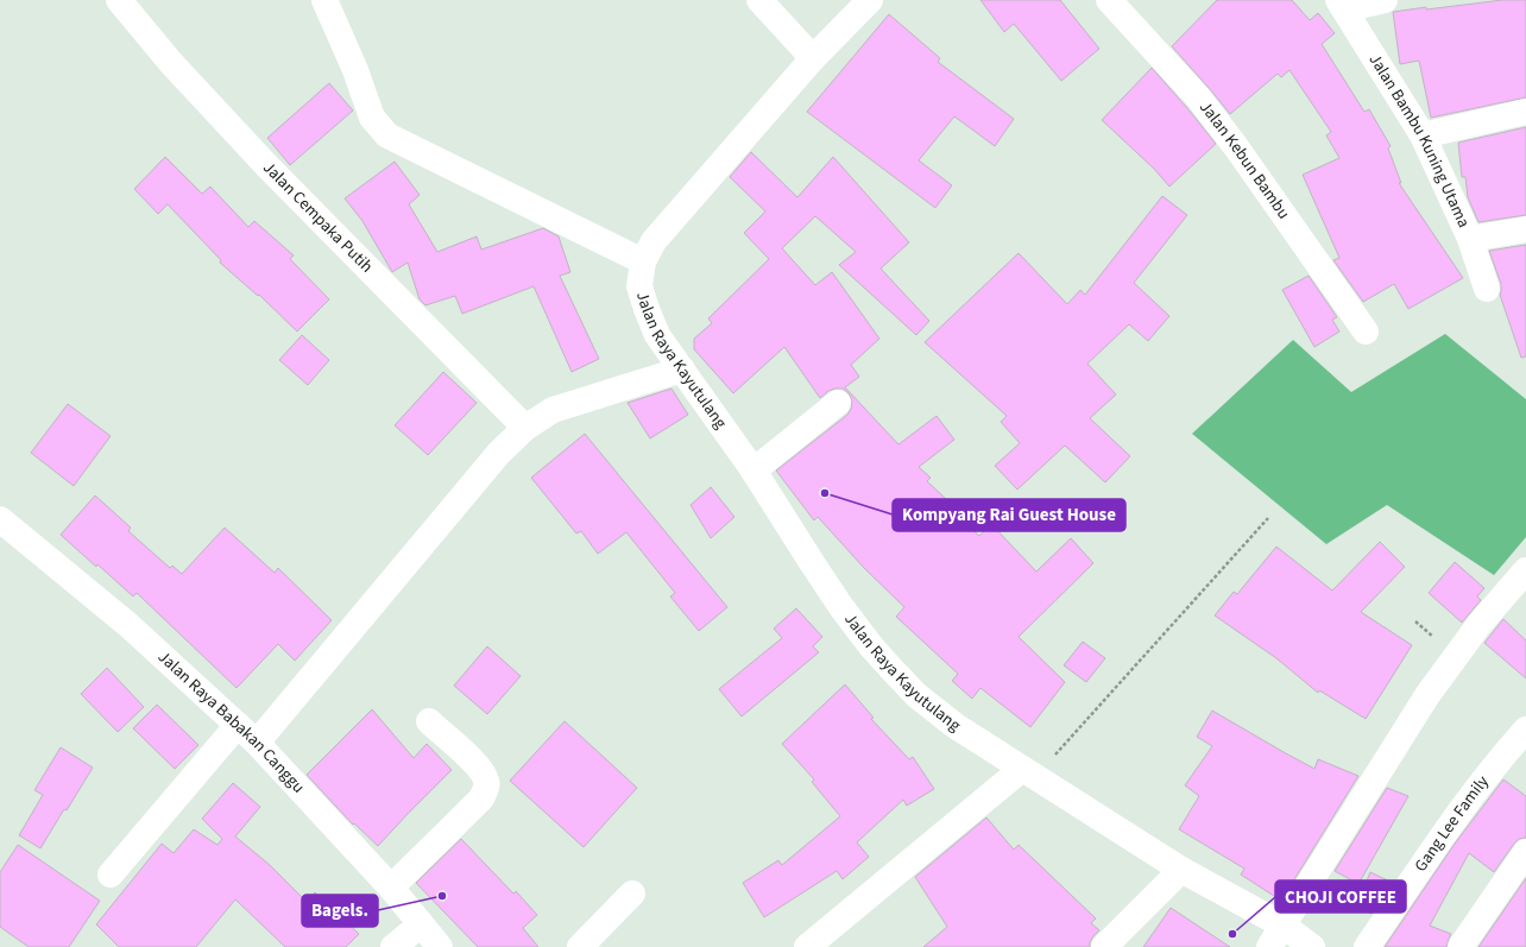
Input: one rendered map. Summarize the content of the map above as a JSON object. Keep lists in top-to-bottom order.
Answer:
{
  "streets": {
    "street": [
      "Jalan Bambu Kuning Utama",
      "Jalan Kebun Bambu",
      "Jalan Cempaka Putih",
      "Jalan Raya Kayutulang",
      "Jalan Raya Babakan Canggu",
      "Gang Lee Family"
    ]
  },
  "places": ["Kompyang Rai Guest House", "Bagels.", "CHOJI COFFEE"]
}
